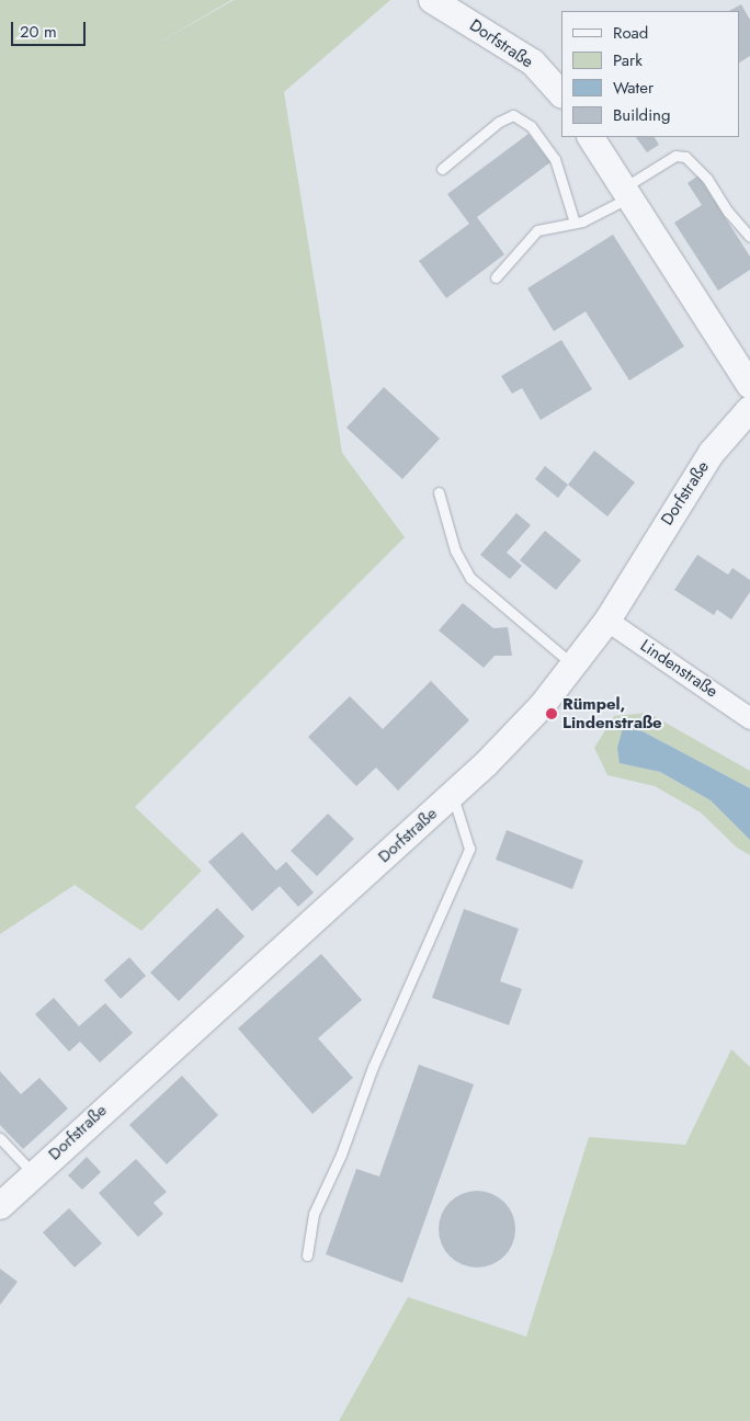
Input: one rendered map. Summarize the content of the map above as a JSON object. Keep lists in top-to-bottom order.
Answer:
{
  "streets": {
    "street": ["Dorfstraße", "Lindenstraße"]
  },
  "crossings": [
    ["Dorfstraße", "Lindenstraße"]
  ],
  "places": ["Rümpel, Lindenstraße"],
  "legend": [
    "Road",
    "Park",
    "Water",
    "Building"
  ],
  "scale_bar": "20 m"
}
